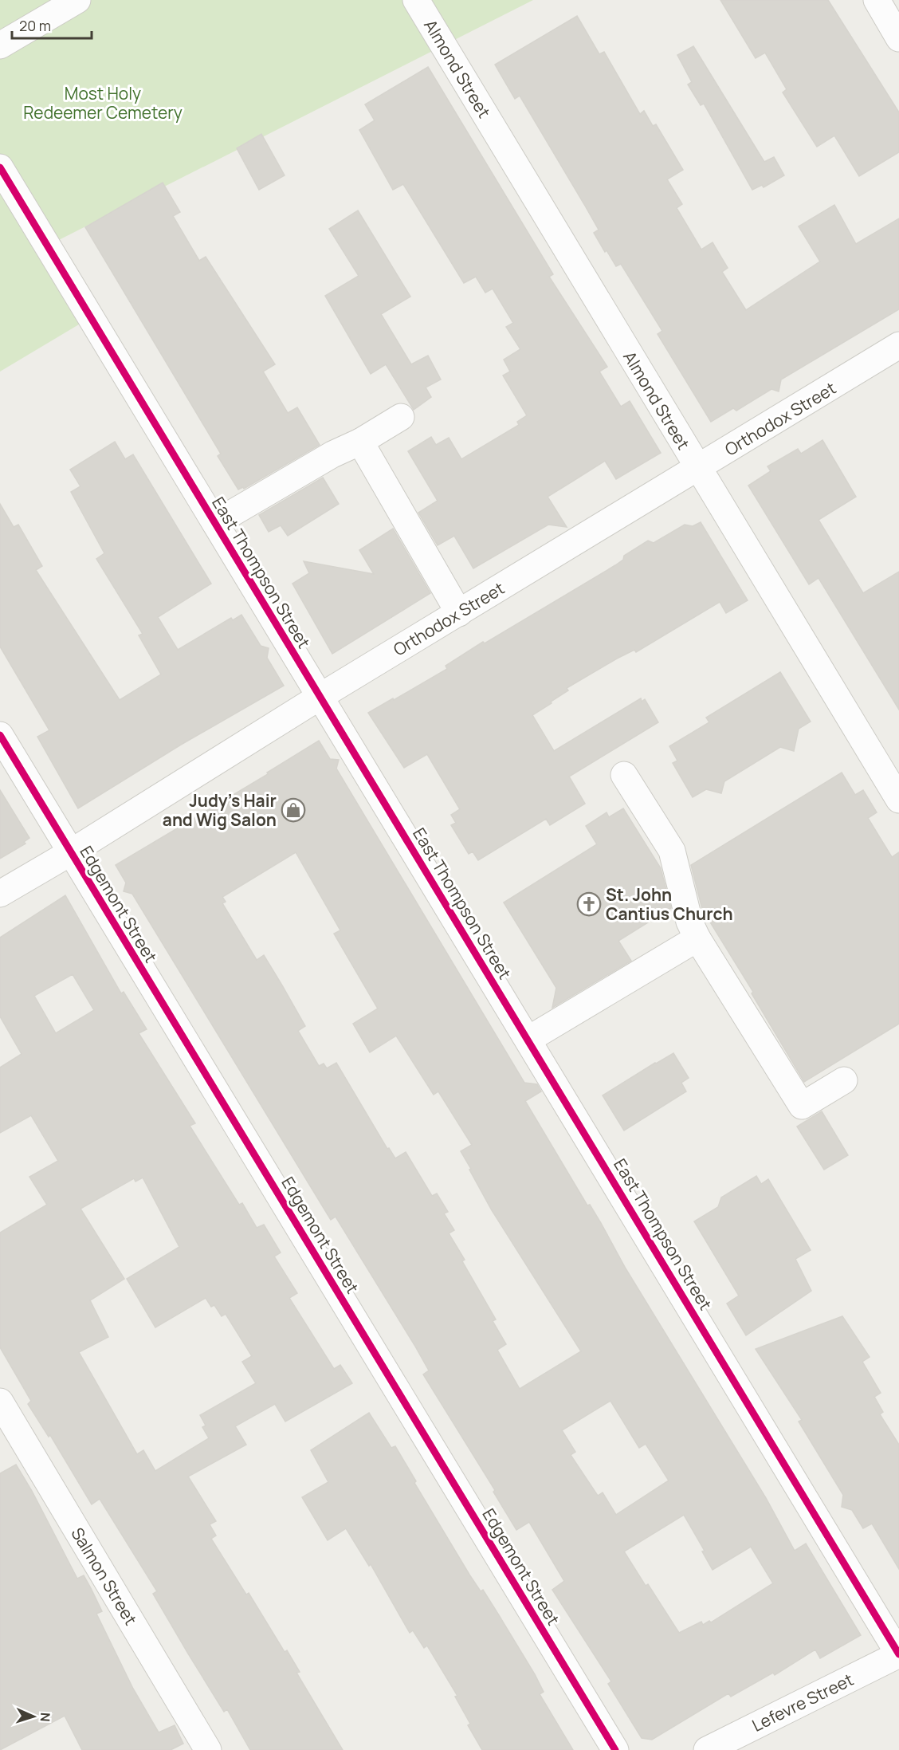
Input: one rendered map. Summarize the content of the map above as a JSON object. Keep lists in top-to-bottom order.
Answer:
{
  "streets": {
    "street": [
      "Almond Street",
      "Orthodox Street",
      "East Thompson Street",
      "Edgemont Street",
      "Salmon Street",
      "Lefevre Street"
    ]
  },
  "crossings": [
    ["Almond Street", "Orthodox Street"],
    ["Orthodox Street", "East Thompson Street"],
    ["Orthodox Street", "Edgemont Street"],
    ["East Thompson Street", "Lefevre Street"]
  ],
  "parks": ["Most Holy Redeemer Cemetery"],
  "places": {
    "shop": ["Judy's Hair and Wig Salon"],
    "church": ["St. John Cantius Church"]
  },
  "scale_bar": "20 m",
  "north": "right"
}
